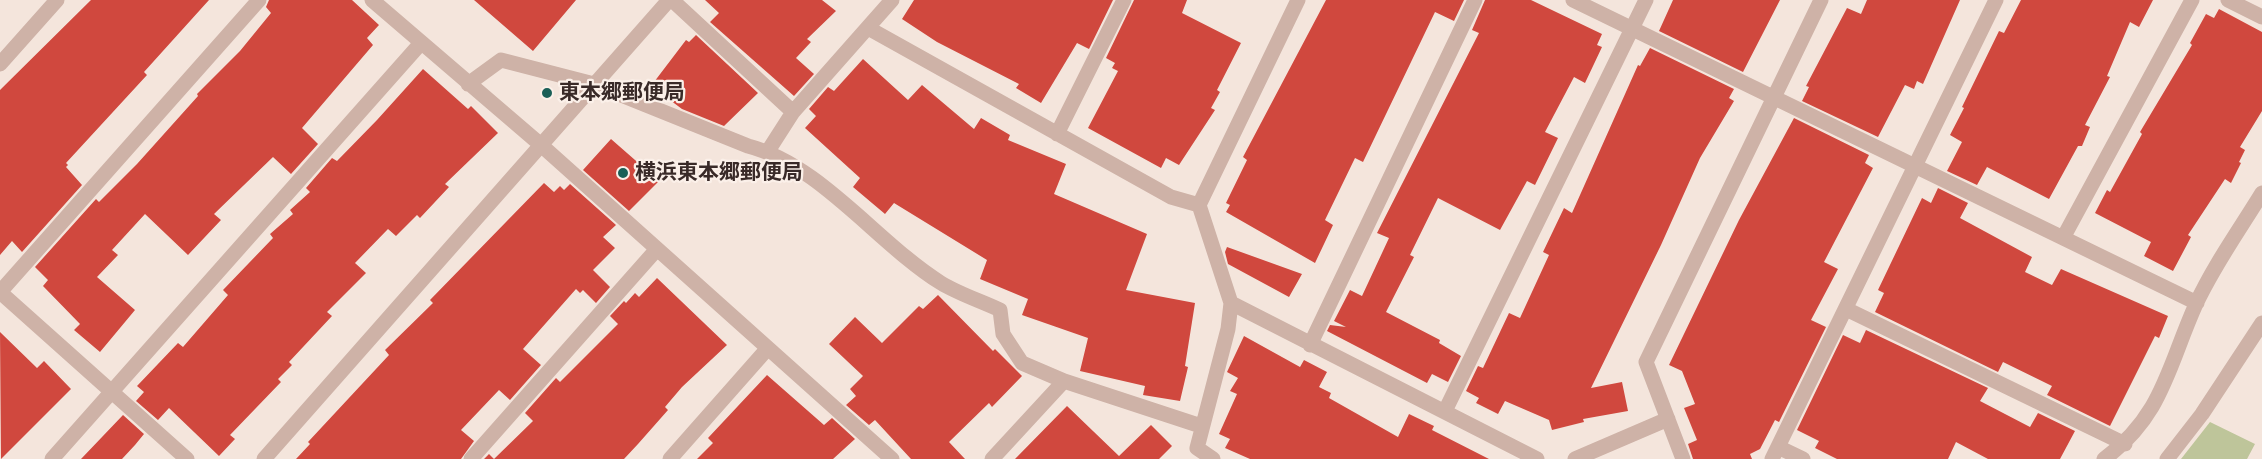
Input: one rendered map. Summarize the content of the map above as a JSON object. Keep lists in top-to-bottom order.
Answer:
{
  "places": ["東本郷郵便局", "横浜東本郷郵便局"]
}
